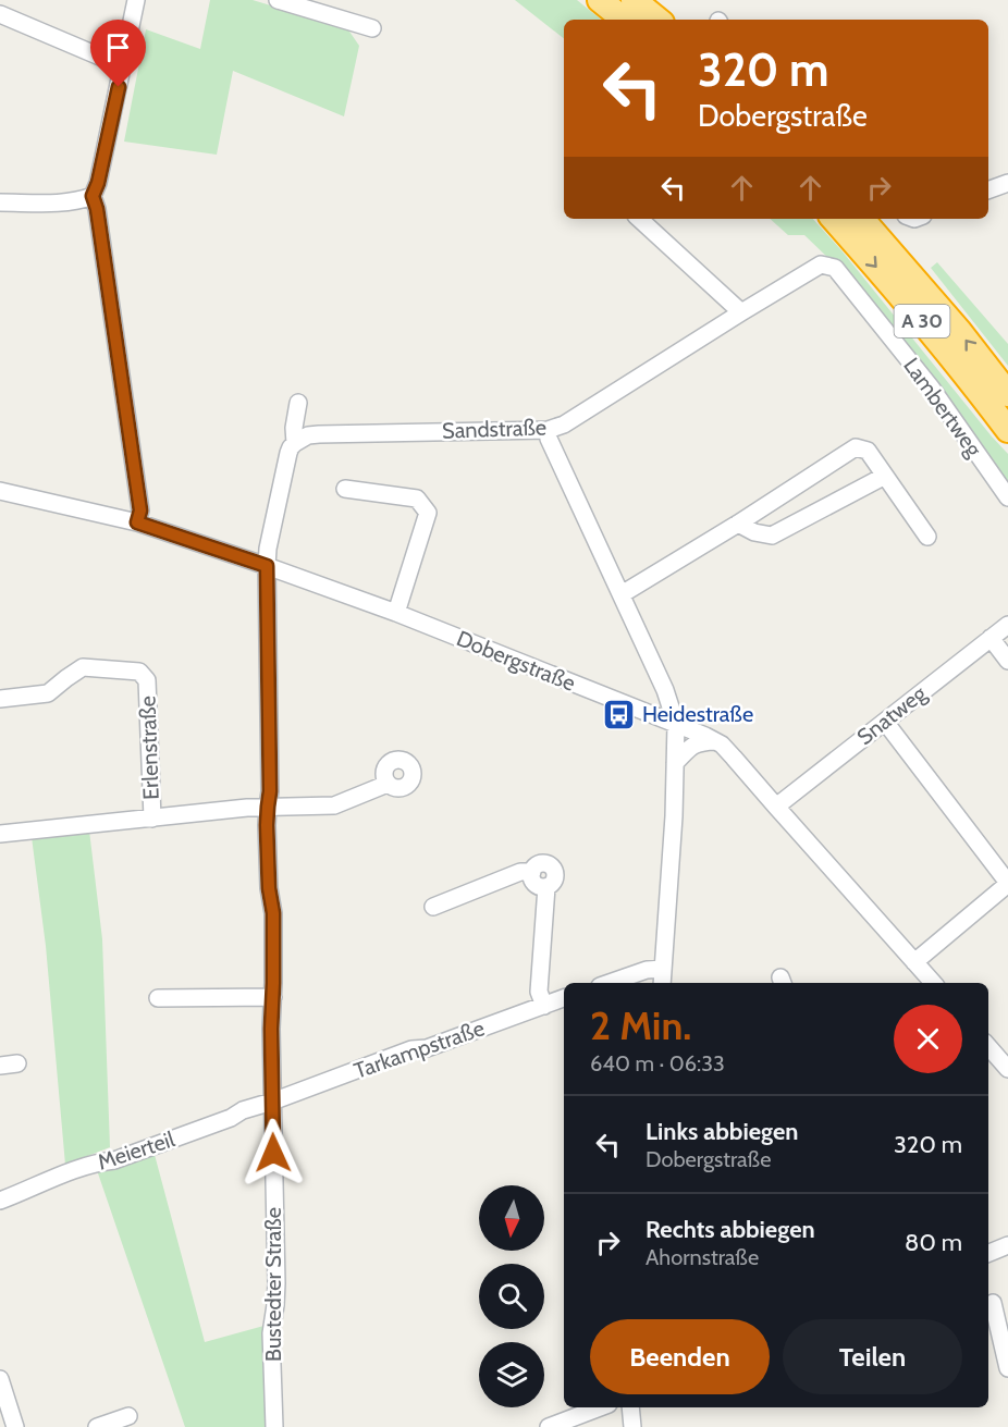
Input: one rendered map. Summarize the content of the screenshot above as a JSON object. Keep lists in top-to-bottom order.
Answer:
{
  "streets": {
    "highway": ["A 30"],
    "street": [
      "Lambertweg",
      "Sandstraße",
      "Dobergstraße",
      "Snatweg",
      "Erlenstraße",
      "Tarkampstraße",
      "Meierteil",
      "Bustedter Straße"
    ]
  },
  "crossings": [
    ["Lambertweg", "Sandstraße"],
    ["Sandstraße", "Bustedter Straße"],
    ["Dobergstraße", "Snatweg"],
    ["Dobergstraße", "Bustedter Straße"],
    ["Tarkampstraße", "Meierteil"],
    ["Tarkampstraße", "Bustedter Straße"],
    ["Meierteil", "Bustedter Straße"]
  ],
  "places": {
    "bus stop": ["Heidestraße"]
  },
  "north": "bottom",
  "page": {
    "turn": ["320 m", "Dobergstraße"],
    "heading": ["2 Min.", "640 m · 06:33"],
    "list": [
      {
        "name": "Links abbiegen",
        "note": "Dobergstraße",
        "value": "320 m"
      },
      {
        "name": "Rechts abbiegen",
        "note": "Ahornstraße",
        "value": "80 m"
      }
    ],
    "buttons": ["Beenden", "Teilen"]
  }
}
